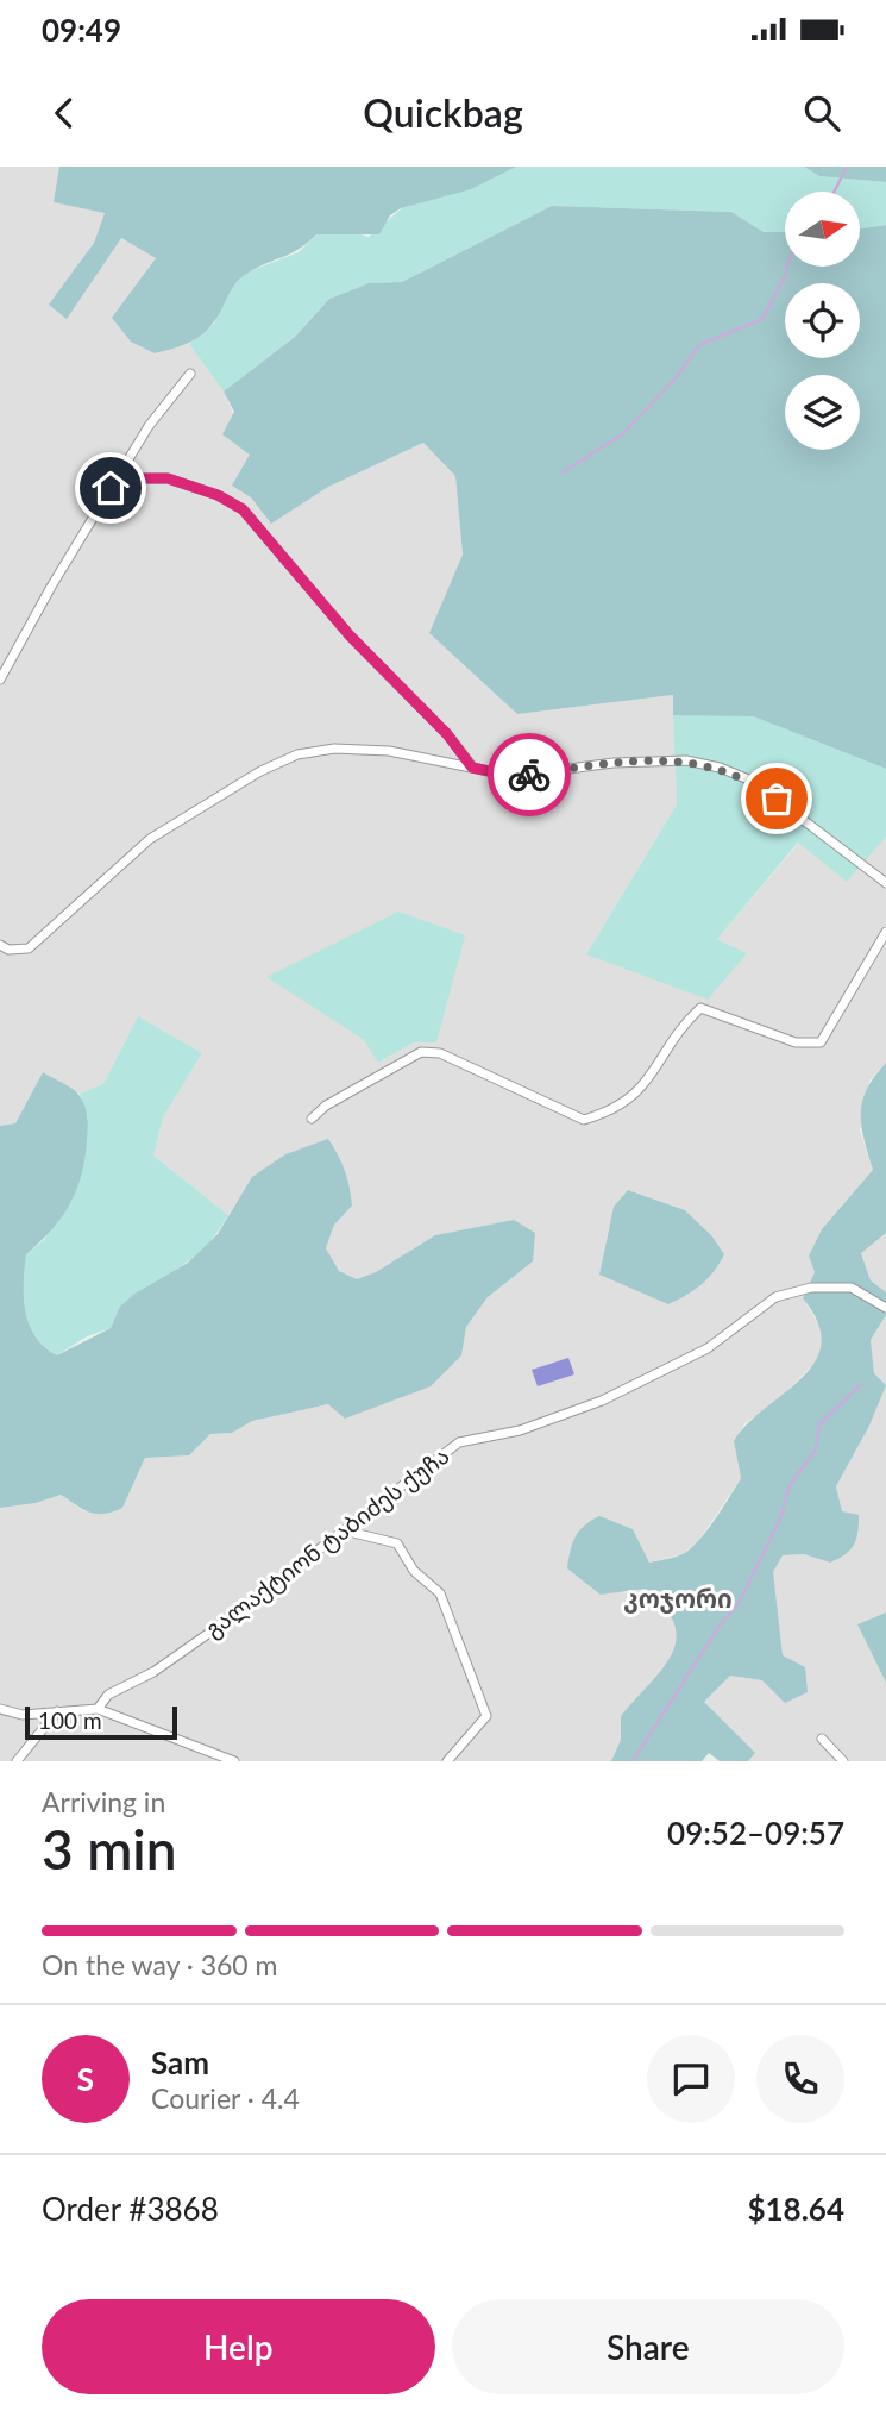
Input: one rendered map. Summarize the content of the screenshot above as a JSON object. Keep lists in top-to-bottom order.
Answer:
{
  "streets": {
    "street": ["გალაქტიონ ტაბიძეს ქუჩა"]
  },
  "districts": ["კოჯორი"],
  "scale_bar": "100 m",
  "north": "right",
  "page": {
    "status": "09:49",
    "header": "Quickbag",
    "scale": "100 m",
    "heading": ["3 min", "Arriving in", "09:52–09:57"],
    "panel": [
      "Sam",
      "Courier · 4.4",
      "Order #3868",
      "$18.64"
    ],
    "bar": "On the way · 360 m",
    "round": "S",
    "buttons": ["Help", "Share"]
  }
}
